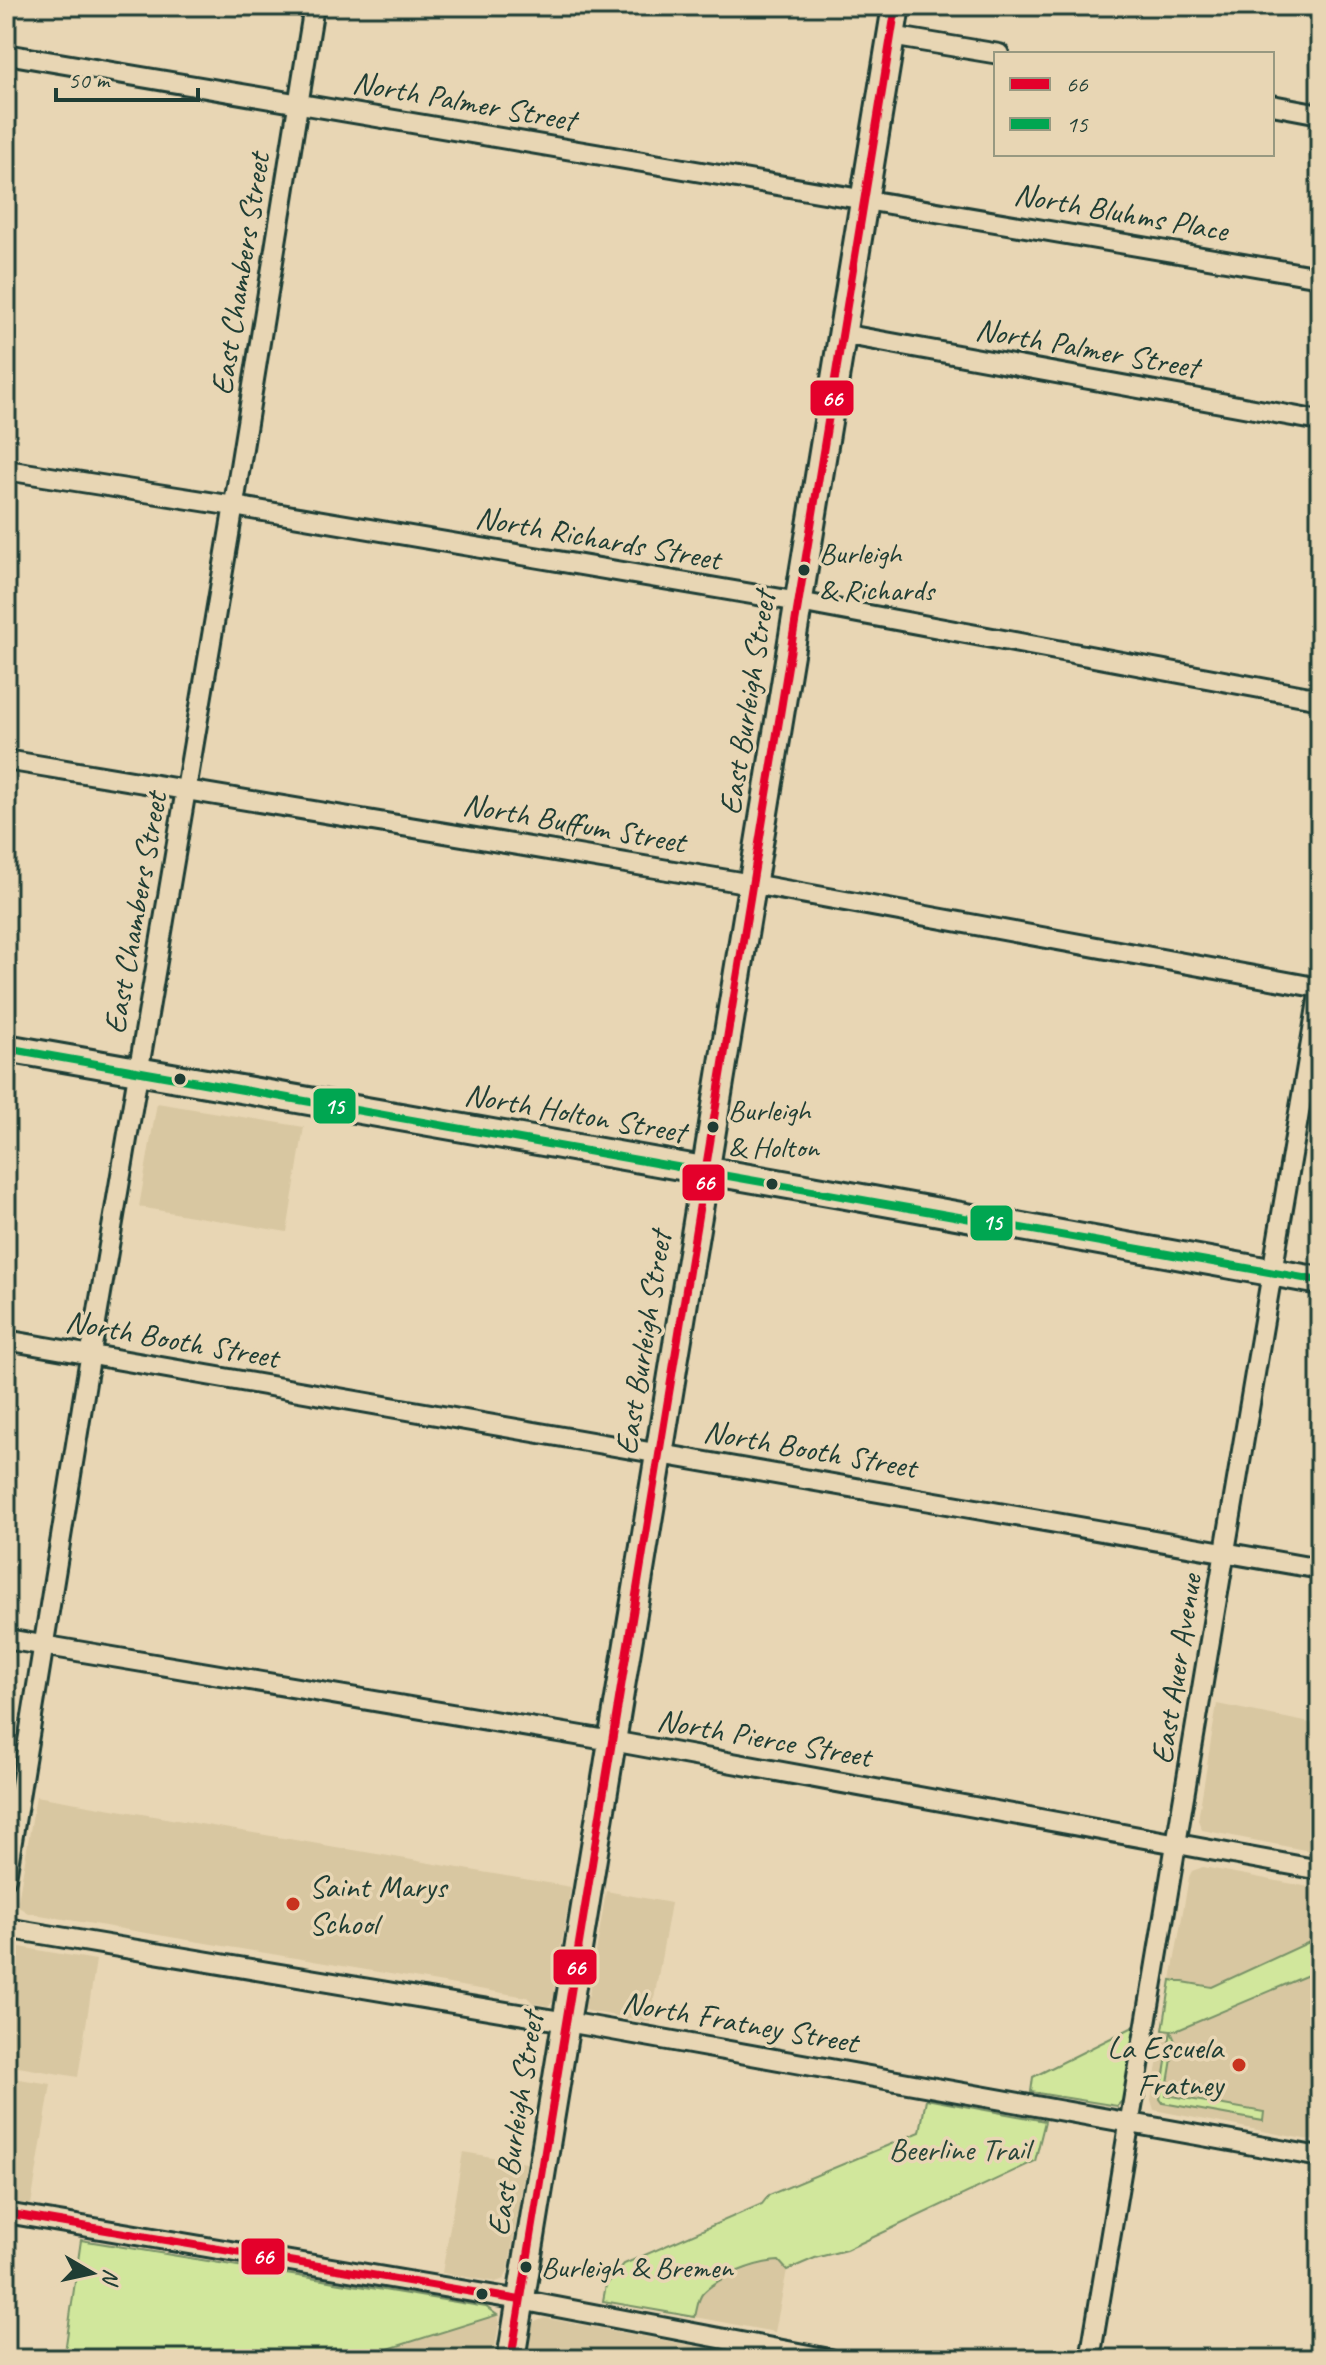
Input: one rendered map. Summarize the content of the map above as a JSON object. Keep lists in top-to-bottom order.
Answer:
{
  "streets": {
    "street": [
      "North Palmer Street",
      "North Bluhms Place",
      "East Chambers Street",
      "North Richards Street",
      "East Burleigh Street",
      "North Buffum Street",
      "North Holton Street",
      "North Booth Street",
      "East Auer Avenue",
      "North Pierce Street",
      "North Fratney Street"
    ]
  },
  "crossings": [
    ["North Palmer Street", "North Bluhms Place"],
    ["North Palmer Street", "East Chambers Street"],
    ["North Palmer Street", "East Burleigh Street"],
    ["North Bluhms Place", "East Burleigh Street"],
    ["East Chambers Street", "North Richards Street"],
    ["East Chambers Street", "North Buffum Street"],
    ["East Chambers Street", "North Holton Street"],
    ["East Chambers Street", "North Booth Street"],
    ["East Chambers Street", "North Pierce Street"],
    ["North Richards Street", "East Burleigh Street"],
    ["East Burleigh Street", "North Buffum Street"],
    ["East Burleigh Street", "North Holton Street"],
    ["East Burleigh Street", "North Booth Street"],
    ["East Burleigh Street", "North Pierce Street"],
    ["East Burleigh Street", "North Fratney Street"],
    ["North Buffum Street", "East Auer Avenue"],
    ["North Holton Street", "East Auer Avenue"],
    ["North Booth Street", "East Auer Avenue"],
    ["East Auer Avenue", "North Pierce Street"],
    ["East Auer Avenue", "North Fratney Street"]
  ],
  "parks": ["Beerline Trail"],
  "places": [
    "Burleigh & Richards",
    "Burleigh & Holton",
    "Saint Marys School",
    "La Escuela Fratney",
    "Burleigh & Bremen"
  ],
  "lines": ["transit line 66", "transit line 15"],
  "legend": ["66", "15"],
  "scale_bar": "50 m",
  "north": "right"
}
